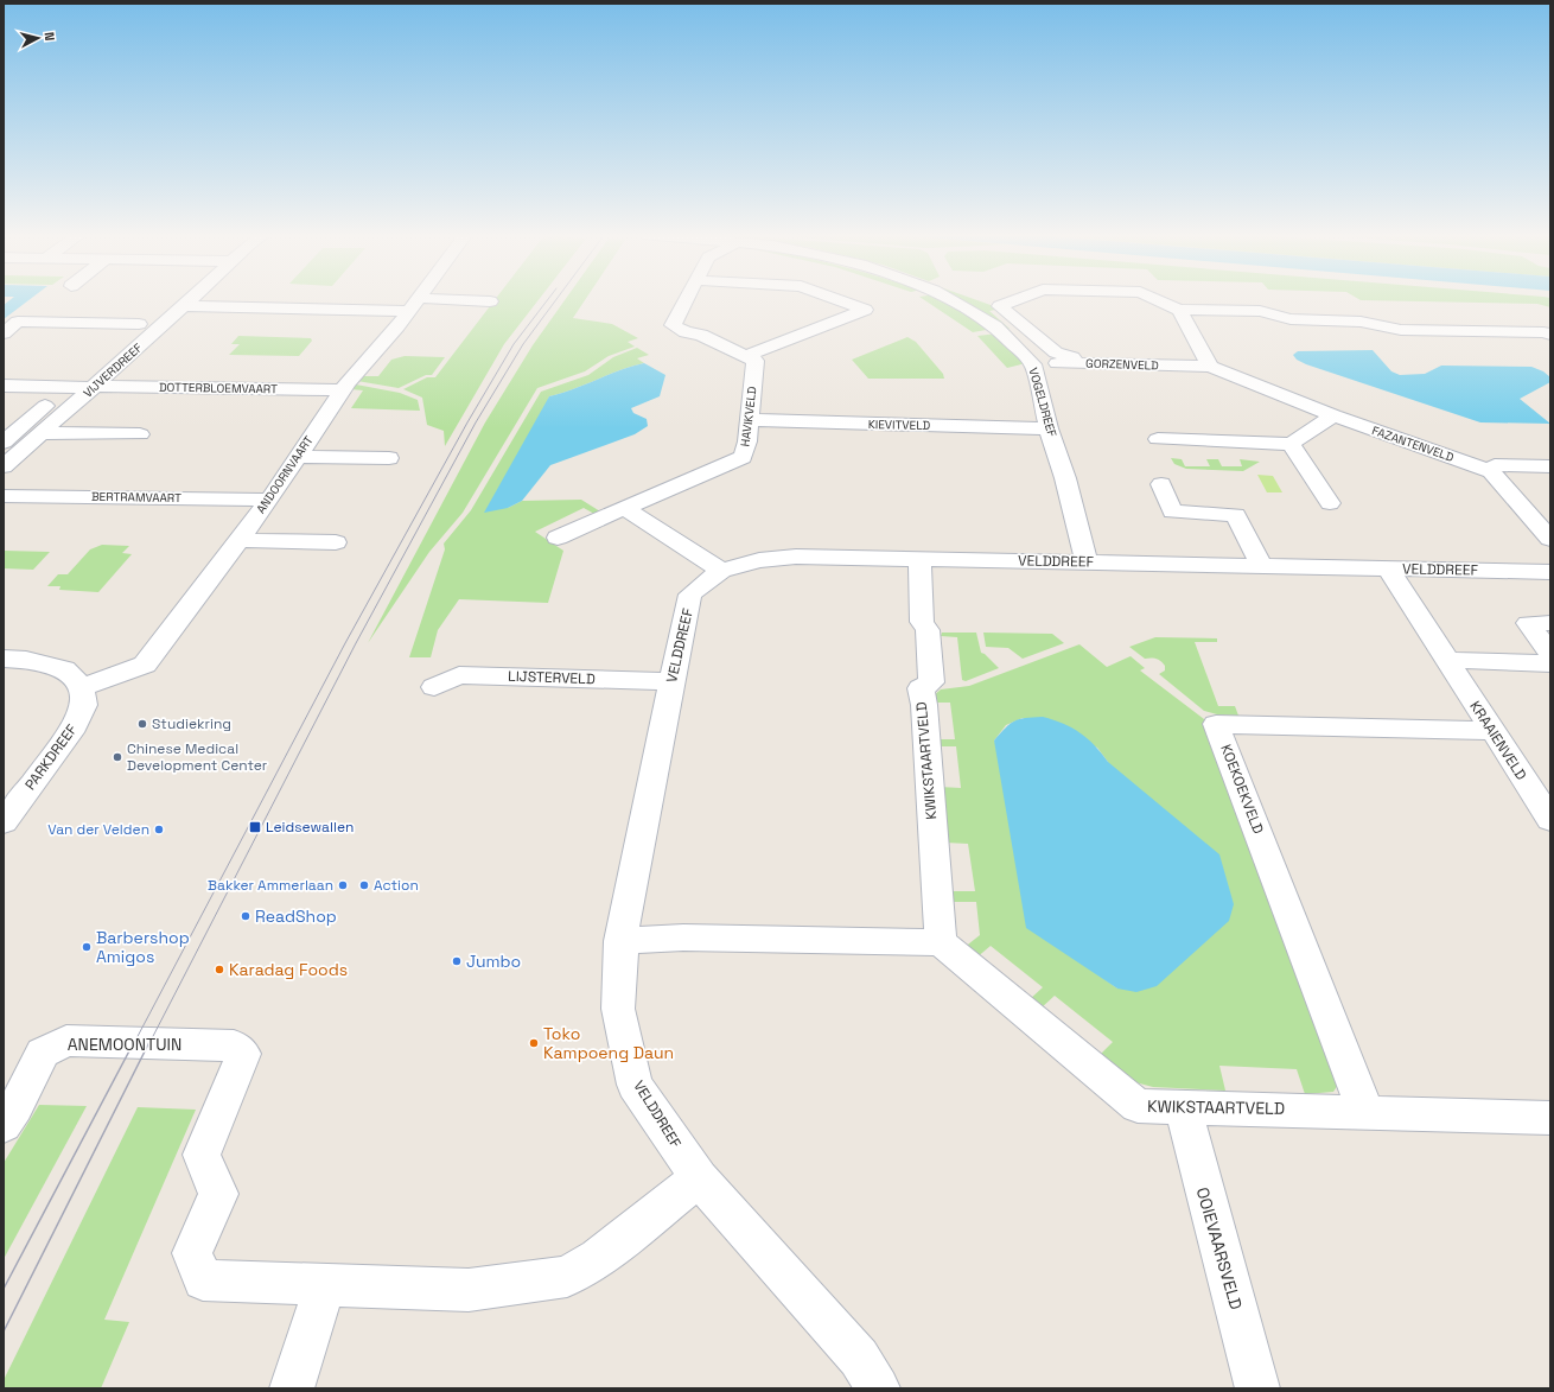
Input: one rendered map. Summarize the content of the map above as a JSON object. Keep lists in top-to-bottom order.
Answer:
{
  "streets": {
    "street": [
      "GORZENVELD",
      "VIJVERDREEF",
      "DOTTERBLOEMVAART",
      "VOGELDREEF",
      "HAVIKVELD",
      "KIEVITVELD",
      "FAZANTENVELD",
      "ANDOORNVAART",
      "BERTRAMVAART",
      "VELDDREEF",
      "LIJSTERVELD",
      "KRAAIENVELD",
      "PARKDREEF",
      "KWIKSTAARTVELD",
      "KOEKOEKVELD",
      "ANEMOONTUIN",
      "OOIEVAARSVELD"
    ]
  },
  "crossings": [
    ["GORZENVELD", "VOGELDREEF"],
    ["GORZENVELD", "FAZANTENVELD"],
    ["VIJVERDREEF", "DOTTERBLOEMVAART"],
    ["DOTTERBLOEMVAART", "ANDOORNVAART"],
    ["VOGELDREEF", "KIEVITVELD"],
    ["VOGELDREEF", "VELDDREEF"],
    ["HAVIKVELD", "KIEVITVELD"],
    ["ANDOORNVAART", "BERTRAMVAART"],
    ["ANDOORNVAART", "PARKDREEF"],
    ["VELDDREEF", "LIJSTERVELD"],
    ["VELDDREEF", "KRAAIENVELD"],
    ["VELDDREEF", "KWIKSTAARTVELD"],
    ["KRAAIENVELD", "KOEKOEKVELD"],
    ["KWIKSTAARTVELD", "KOEKOEKVELD"],
    ["KWIKSTAARTVELD", "OOIEVAARSVELD"]
  ],
  "places": {
    "other": [
      "Studiekring",
      "Chinese Medical Development Center",
      "Van der Velden",
      "Bakker Ammerlaan",
      "Action",
      "ReadShop",
      "Barbershop Amigos",
      "Jumbo",
      "Karadag Foods",
      "Toko Kampoeng Daun"
    ],
    "transit": ["Leidsewallen"]
  },
  "north": "right"
}
